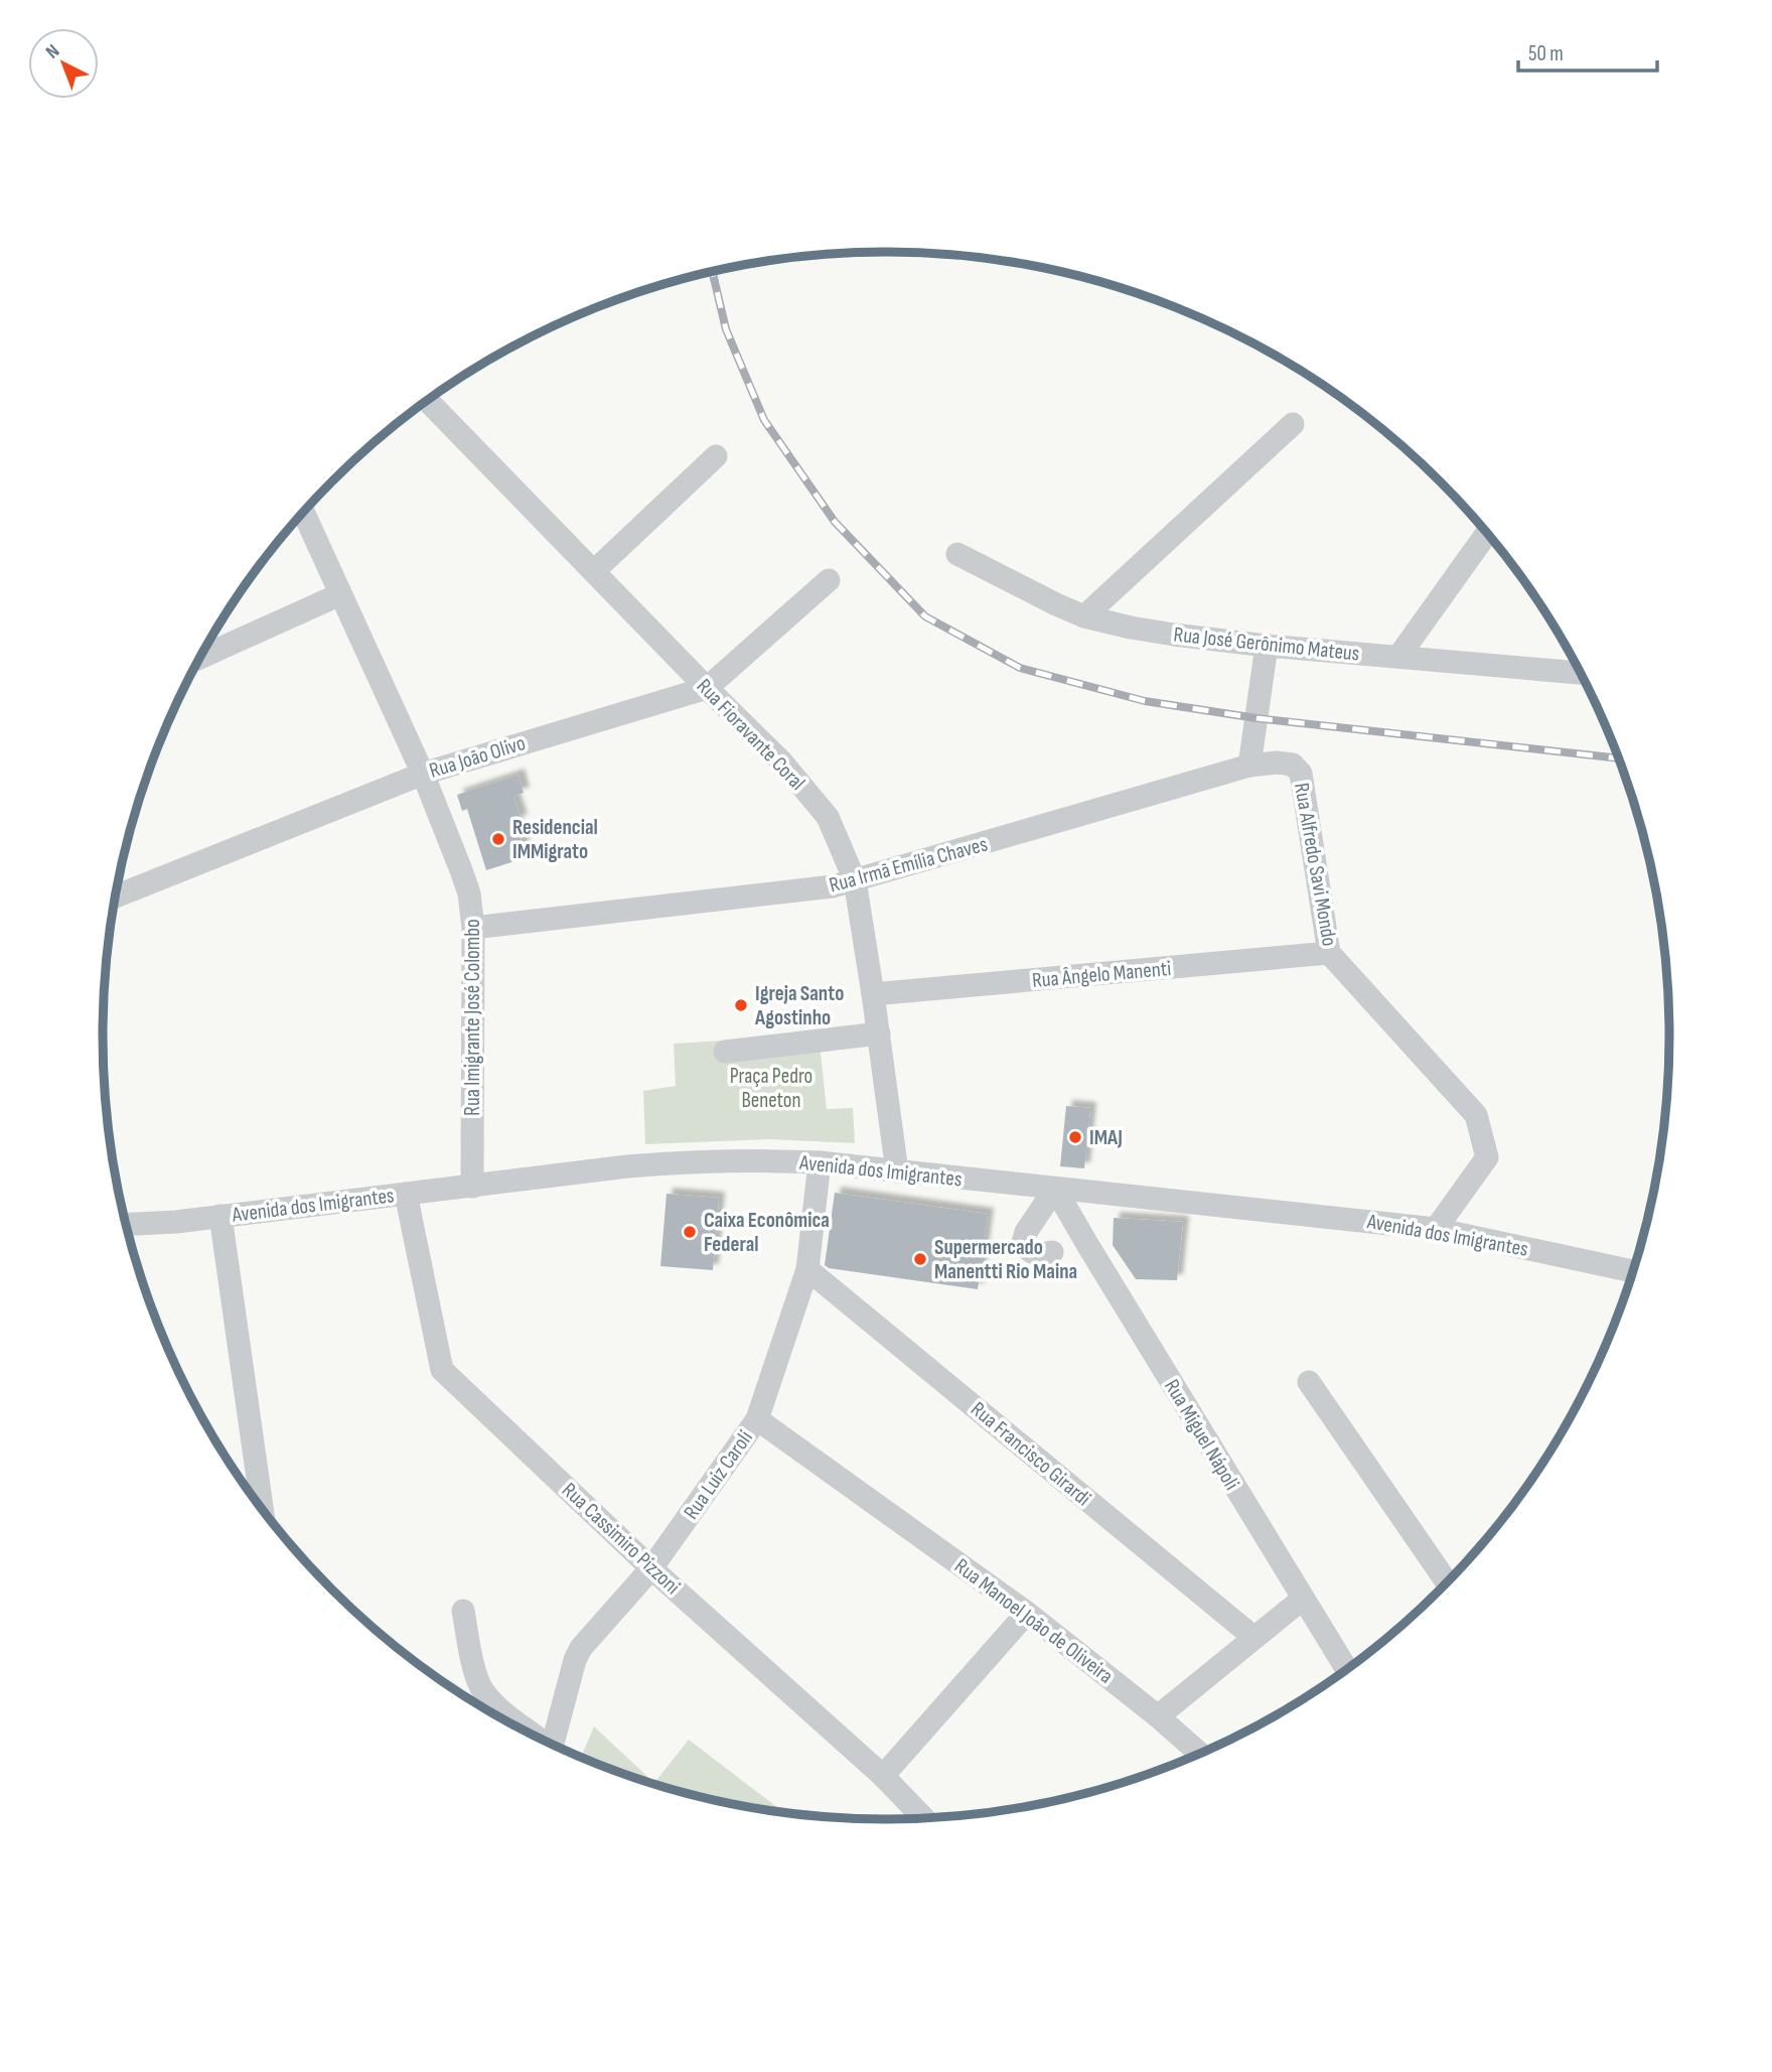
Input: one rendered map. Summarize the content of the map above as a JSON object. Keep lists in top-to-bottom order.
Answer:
{
  "streets": {
    "street": [
      "Rua José Gerônimo Mateus",
      "Rua Fioravante Coral",
      "Rua João Olivo",
      "Rua Irmã Emília Chaves",
      "Rua Alfredo Savi Mondo",
      "Rua Ângelo Manenti",
      "Rua Imigrante José Colombo",
      "Avenida dos Imigrantes",
      "Rua Miguel Nápoli",
      "Rua Francisco Girardi",
      "Rua Luiz Caroli",
      "Rua Cassimiro Pizzoni",
      "Rua Manoel João de Oliveira"
    ]
  },
  "crossings": [
    ["Rua Fioravante Coral", "Rua João Olivo"],
    ["Rua Fioravante Coral", "Rua Irmã Emília Chaves"],
    ["Rua Fioravante Coral", "Rua Ângelo Manenti"],
    ["Rua Fioravante Coral", "Avenida dos Imigrantes"],
    ["Rua João Olivo", "Rua Imigrante José Colombo"],
    ["Rua Irmã Emília Chaves", "Rua Alfredo Savi Mondo"],
    ["Rua Irmã Emília Chaves", "Rua Imigrante José Colombo"],
    ["Rua Alfredo Savi Mondo", "Rua Ângelo Manenti"],
    ["Rua Alfredo Savi Mondo", "Avenida dos Imigrantes"],
    ["Rua Imigrante José Colombo", "Avenida dos Imigrantes"],
    ["Avenida dos Imigrantes", "Rua Miguel Nápoli"],
    ["Avenida dos Imigrantes", "Rua Luiz Caroli"],
    ["Avenida dos Imigrantes", "Rua Cassimiro Pizzoni"],
    ["Rua Francisco Girardi", "Rua Luiz Caroli"],
    ["Rua Luiz Caroli", "Rua Cassimiro Pizzoni"],
    ["Rua Luiz Caroli", "Rua Manoel João de Oliveira"]
  ],
  "parks": ["Praça Pedro Beneton"],
  "places": [
    "Residencial IMMigrato",
    "Igreja Santo Agostinho",
    "IMAJ",
    "Caixa Econômica Federal",
    "Supermercado Manentti Rio Maina"
  ],
  "scale_bar": "50 m",
  "north": "top left"
}
